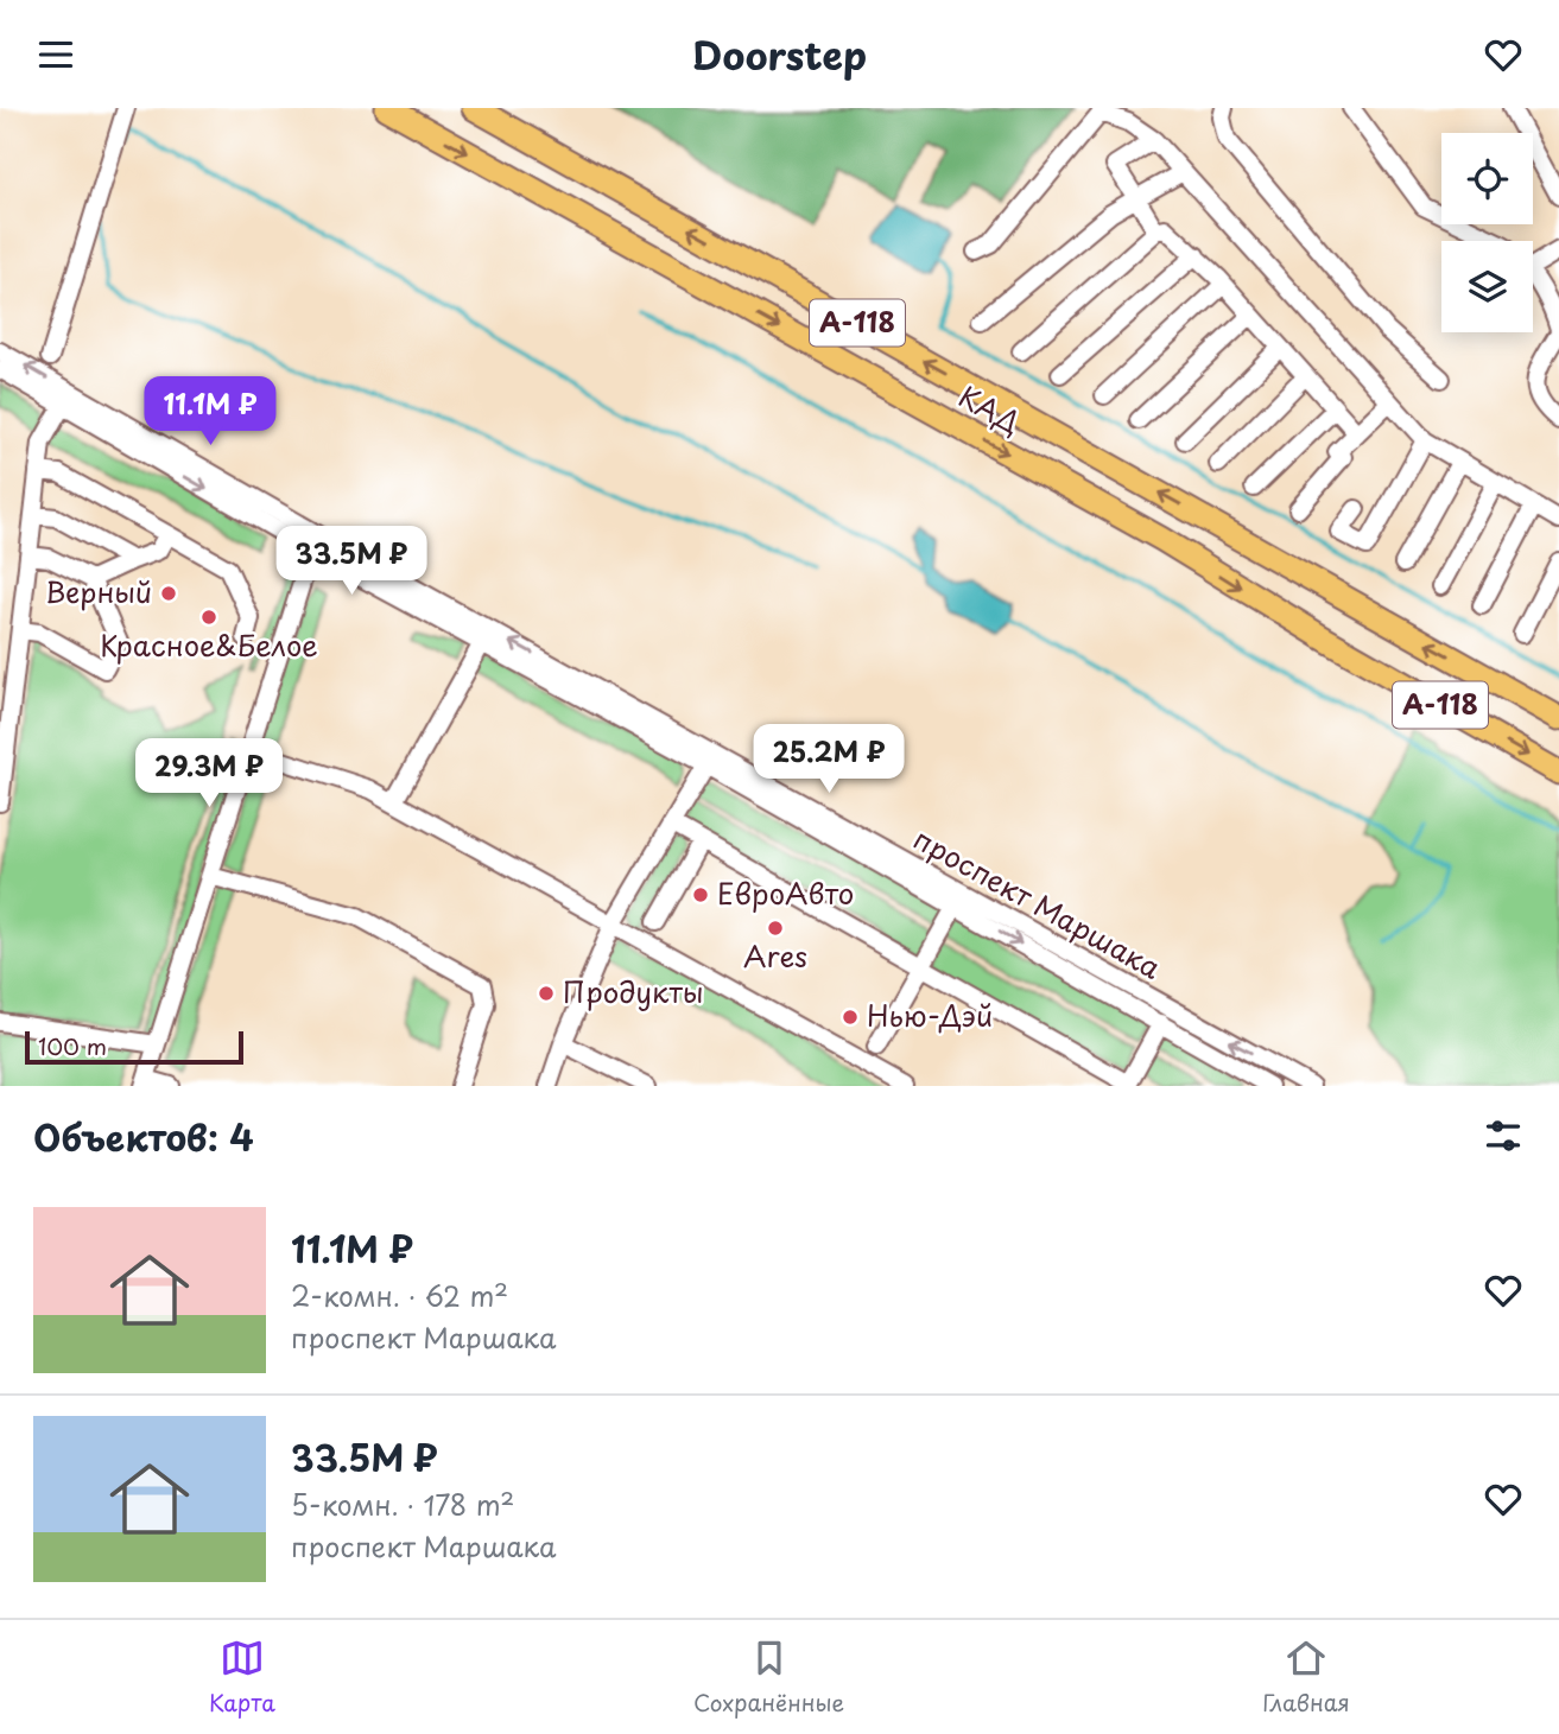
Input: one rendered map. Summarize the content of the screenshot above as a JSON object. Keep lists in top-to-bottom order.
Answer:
{
  "streets": {
    "highway": ["А-118", "КАД"],
    "street": ["проспект Маршака"]
  },
  "places": [
    "Верный",
    "Красное&Белое",
    "ЕвроАвто",
    "Ares",
    "Продукты",
    "Нью-Дэй"
  ],
  "scale_bar": "100 m",
  "page": {
    "header": "Doorstep",
    "price": [
      "11.1M ₽",
      "33.5M ₽",
      "25.2M ₽",
      "29.3M ₽"
    ],
    "scale": "100 m",
    "heading": "Объектов: 4",
    "list": [
      {
        "name": "11.1M ₽",
        "note": "2-комн. · 62 m² · проспект Маршака"
      },
      {
        "name": "33.5M ₽",
        "note": "5-комн. · 178 m² · проспект Маршака"
      }
    ],
    "tabs": ["Карта", "Сохранённые", "Главная"]
  }
}
